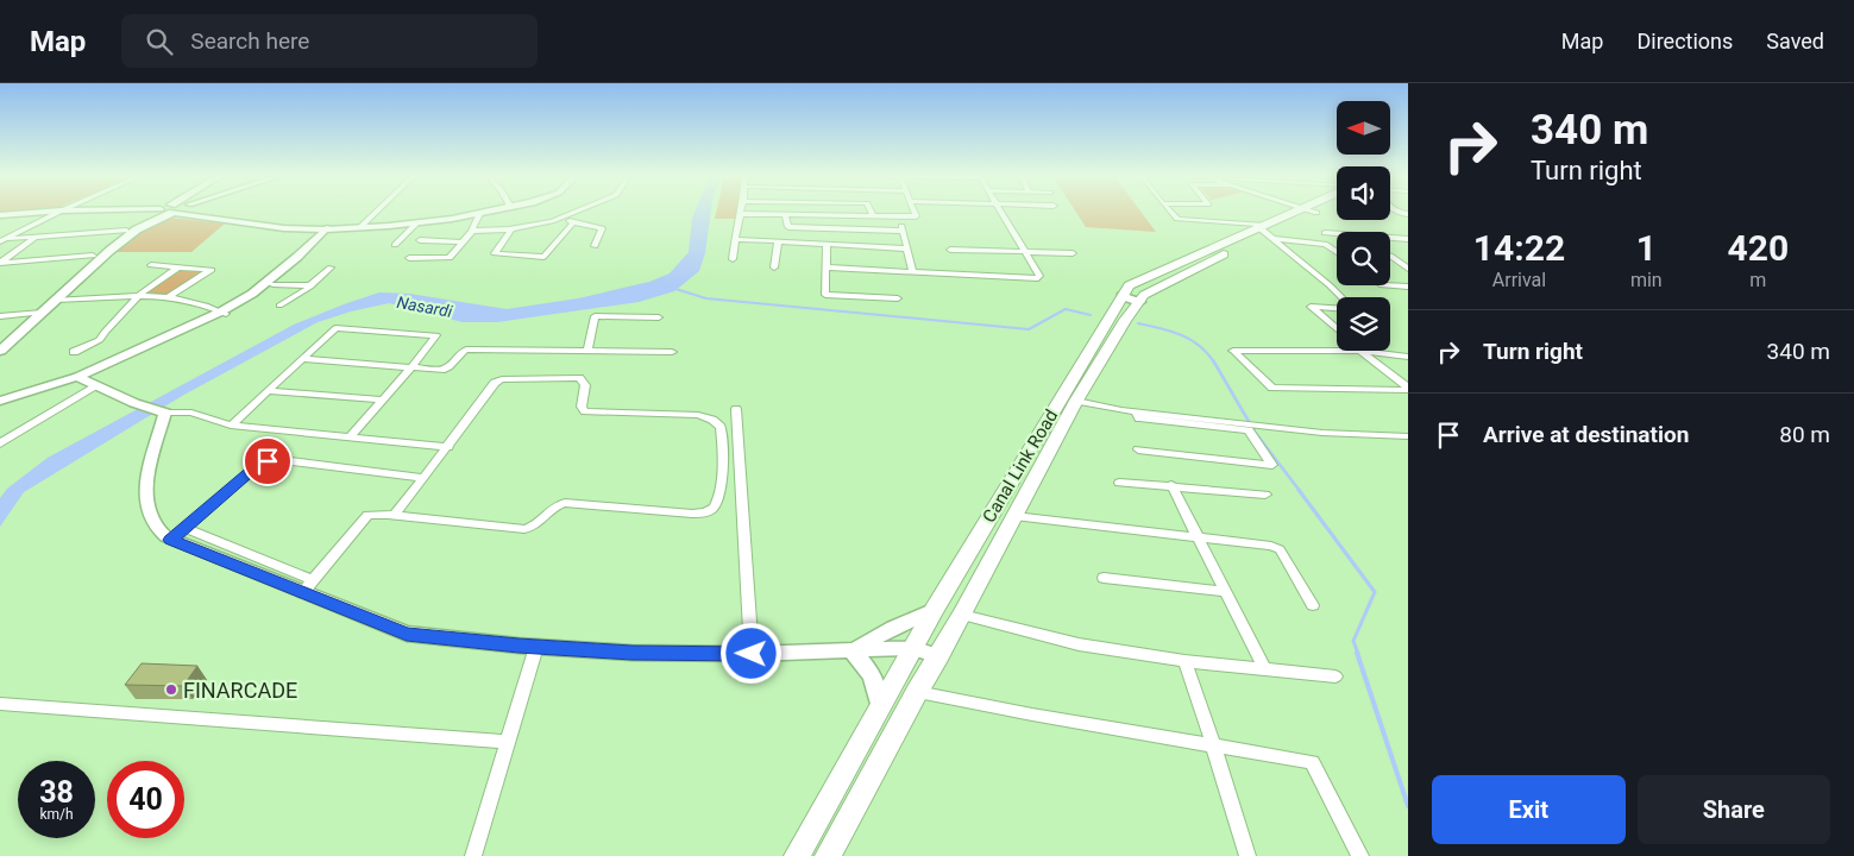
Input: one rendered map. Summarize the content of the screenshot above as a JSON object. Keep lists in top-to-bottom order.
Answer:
{
  "streets": {
    "main road": ["Canal Link Road"]
  },
  "water": ["Nasardi"],
  "places": ["FINARCADE"],
  "north": "left",
  "page": {
    "header": "Map",
    "search": "Search here",
    "nav": ["Map", "Directions", "Saved"],
    "turn": ["340 m", "Turn right"],
    "eta": [
      "14:22",
      "Arrival",
      "1",
      "min",
      "420",
      "m"
    ],
    "list": [
      {
        "name": "Turn right",
        "value": "340 m"
      },
      {
        "name": "Arrive at destination",
        "value": "80 m"
      }
    ],
    "speed": "38 km/h",
    "limit": "40",
    "buttons": ["Exit", "Share"]
  }
}
